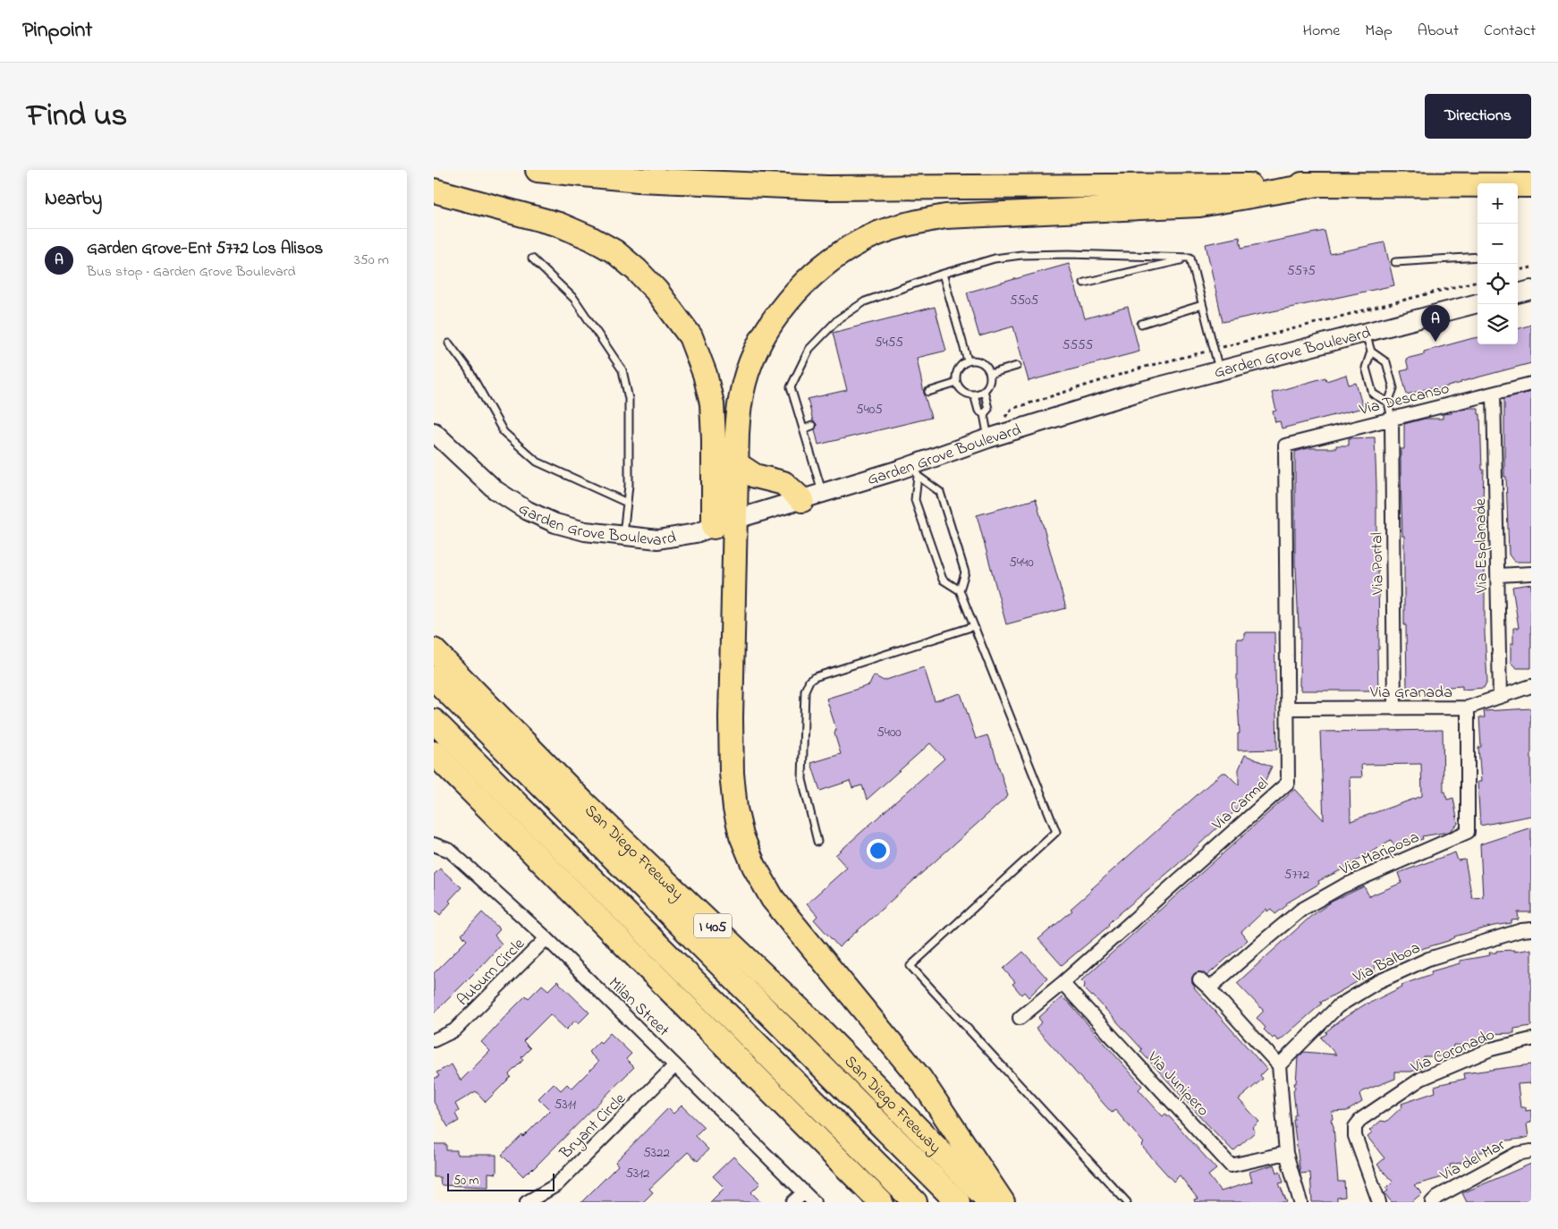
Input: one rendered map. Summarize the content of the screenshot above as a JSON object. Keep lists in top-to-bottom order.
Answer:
{
  "streets": {
    "highway": ["San Diego Freeway", "I 405"],
    "main road": ["Garden Grove Boulevard"],
    "street": [
      "Via Descanso",
      "Via Esplanade",
      "Via Portal",
      "Via Granada",
      "Via Carmel",
      "Via Mariposa",
      "Via Balboa",
      "Auburn Circle",
      "Milan Street",
      "Via Coronado",
      "Via Junipero",
      "Bryant Circle",
      "Via del Mar"
    ]
  },
  "crossings": [
    ["Via Descanso", "Via Esplanade"],
    ["Via Descanso", "Via Portal"],
    ["Via Descanso", "Via Carmel"],
    ["Via Esplanade", "Via Granada"],
    ["Via Portal", "Via Granada"],
    ["Via Granada", "Via Carmel"],
    ["Via Granada", "Via Mariposa"],
    ["Via Carmel", "Via Junipero"],
    ["Auburn Circle", "Milan Street"],
    ["Milan Street", "Bryant Circle"]
  ],
  "house_numbers": [
    "5575",
    "5505",
    "5455",
    "5555",
    "5405",
    "5440",
    "5400",
    "5772",
    "5311",
    "5322",
    "5312"
  ],
  "scale_bar": "50 m",
  "page": {
    "header": "Pinpoint",
    "nav": [
      "Home",
      "Map",
      "About",
      "Contact"
    ],
    "title": "Find us",
    "buttons": "Directions",
    "heading": "Nearby",
    "map_buttons": ["+", "−"],
    "list": [
      {
        "mark": "A",
        "name": "Garden Grove-Ent 5772 Los Alisos",
        "note": "Bus stop · Garden Grove Boulevard",
        "value": "350 m"
      }
    ],
    "pins": "A",
    "scale": "50 m"
  }
}
